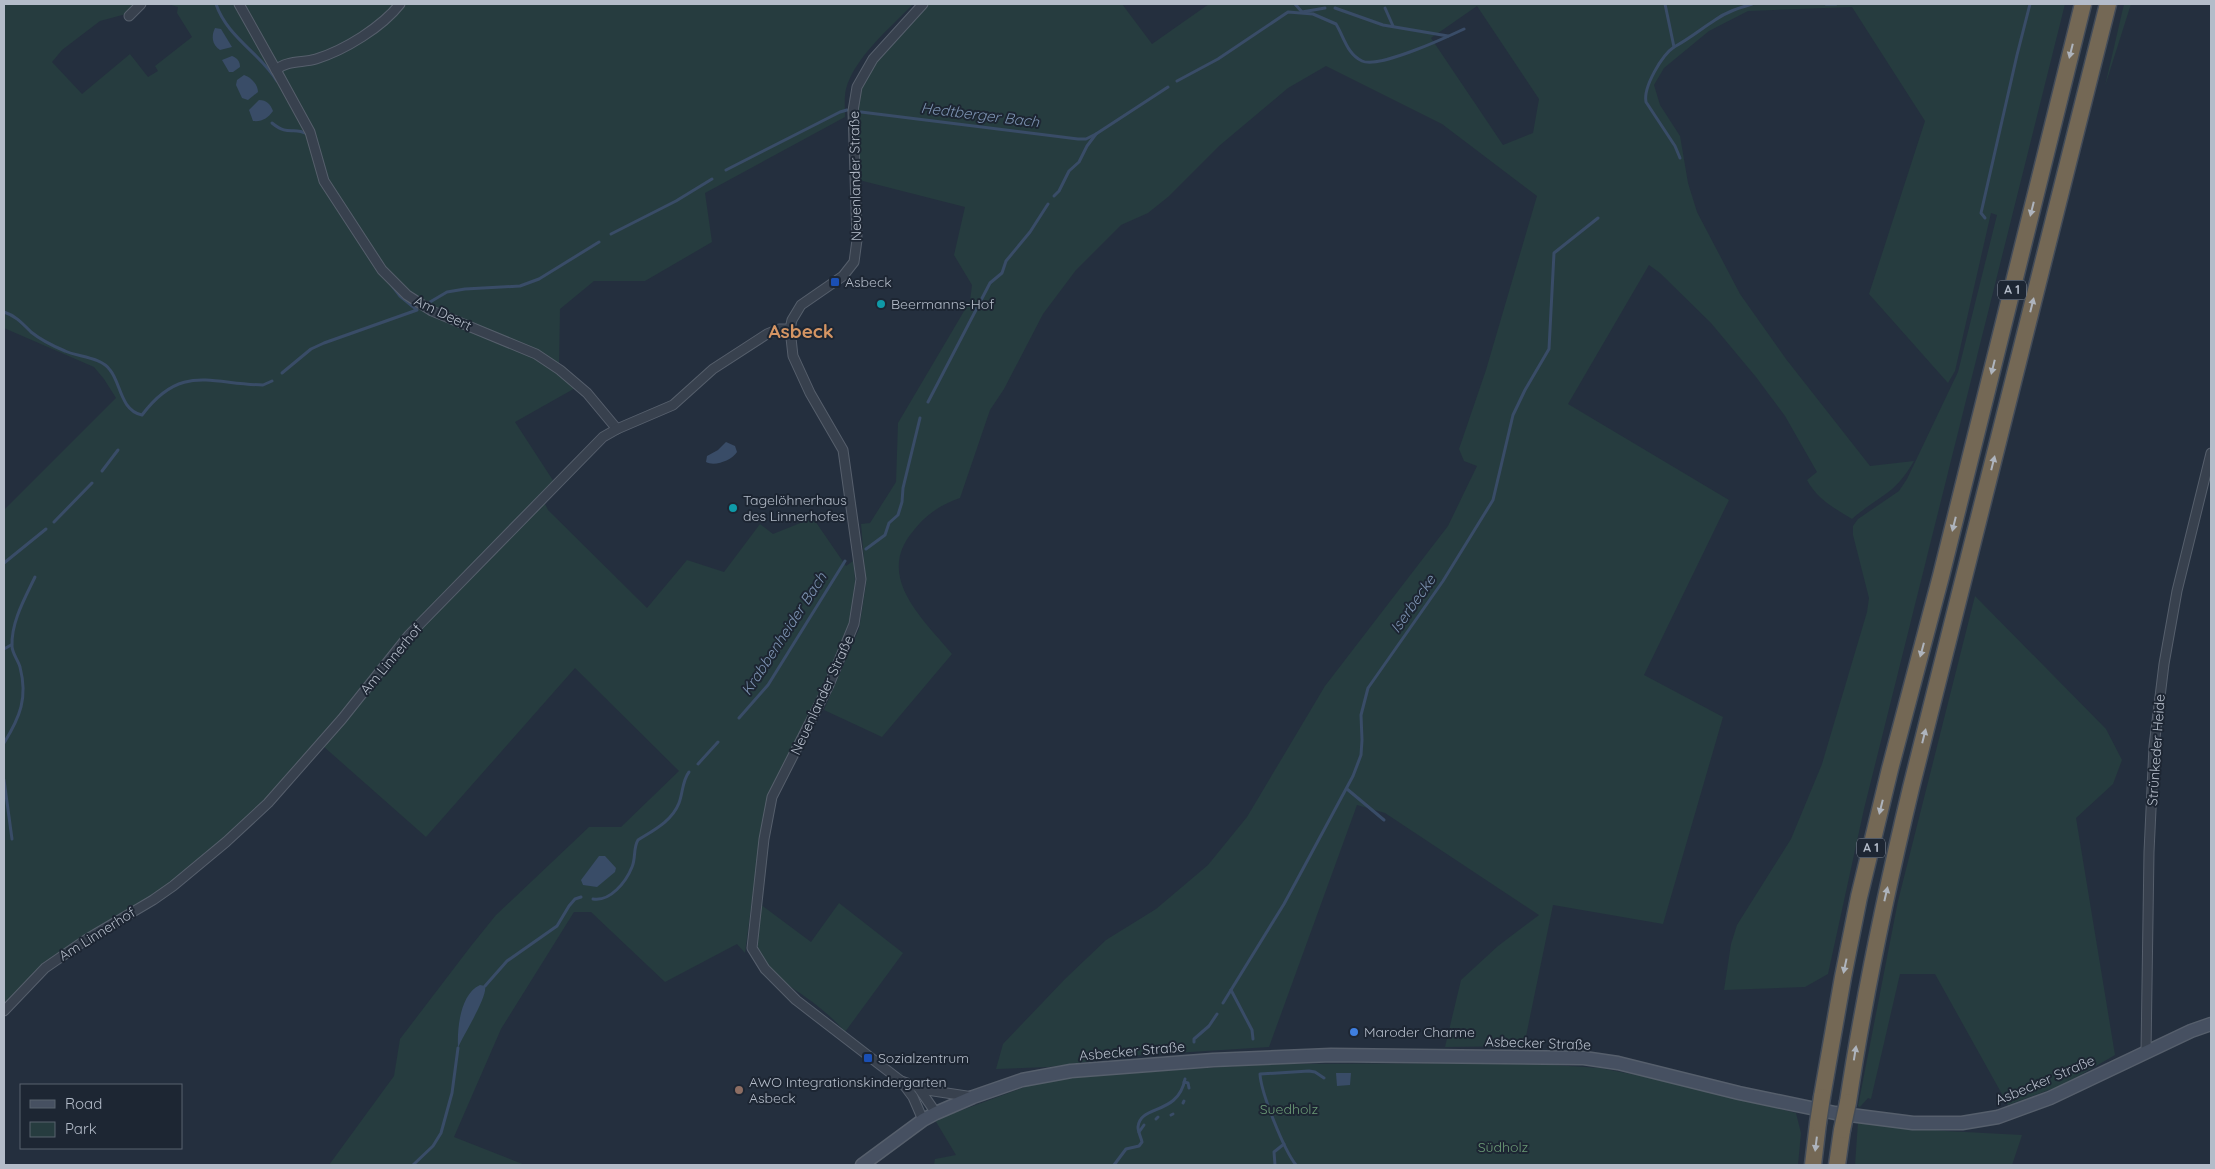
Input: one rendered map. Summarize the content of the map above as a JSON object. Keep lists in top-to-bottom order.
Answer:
{
  "streets": {
    "highway": ["A 1"],
    "main road": ["Asbecker Straße"],
    "street": [
      "Neuenlander Straße",
      "Am Deert",
      "Am Linnerhof",
      "Strünkeder Heide"
    ]
  },
  "crossings": [
    ["Neuenlander Straße", "Am Linnerhof"],
    ["Neuenlander Straße", "Asbecker Straße"],
    ["Am Deert", "Am Linnerhof"],
    ["Strünkeder Heide", "Asbecker Straße"]
  ],
  "districts": ["Asbeck"],
  "water": ["Hedtberger Bach", "Iserbecke", "Krabbenheider Bach"],
  "parks": ["Suedholz", "Südholz"],
  "places": {
    "transit": ["Asbeck", "Sozialzentrum"],
    "other": [
      "Beermanns-Hof",
      "Tagelöhnerhaus des Linnerhofes",
      "Maroder Charme",
      "AWO Integrationskindergarten Asbeck"
    ]
  },
  "legend": ["Road", "Park"]
}
